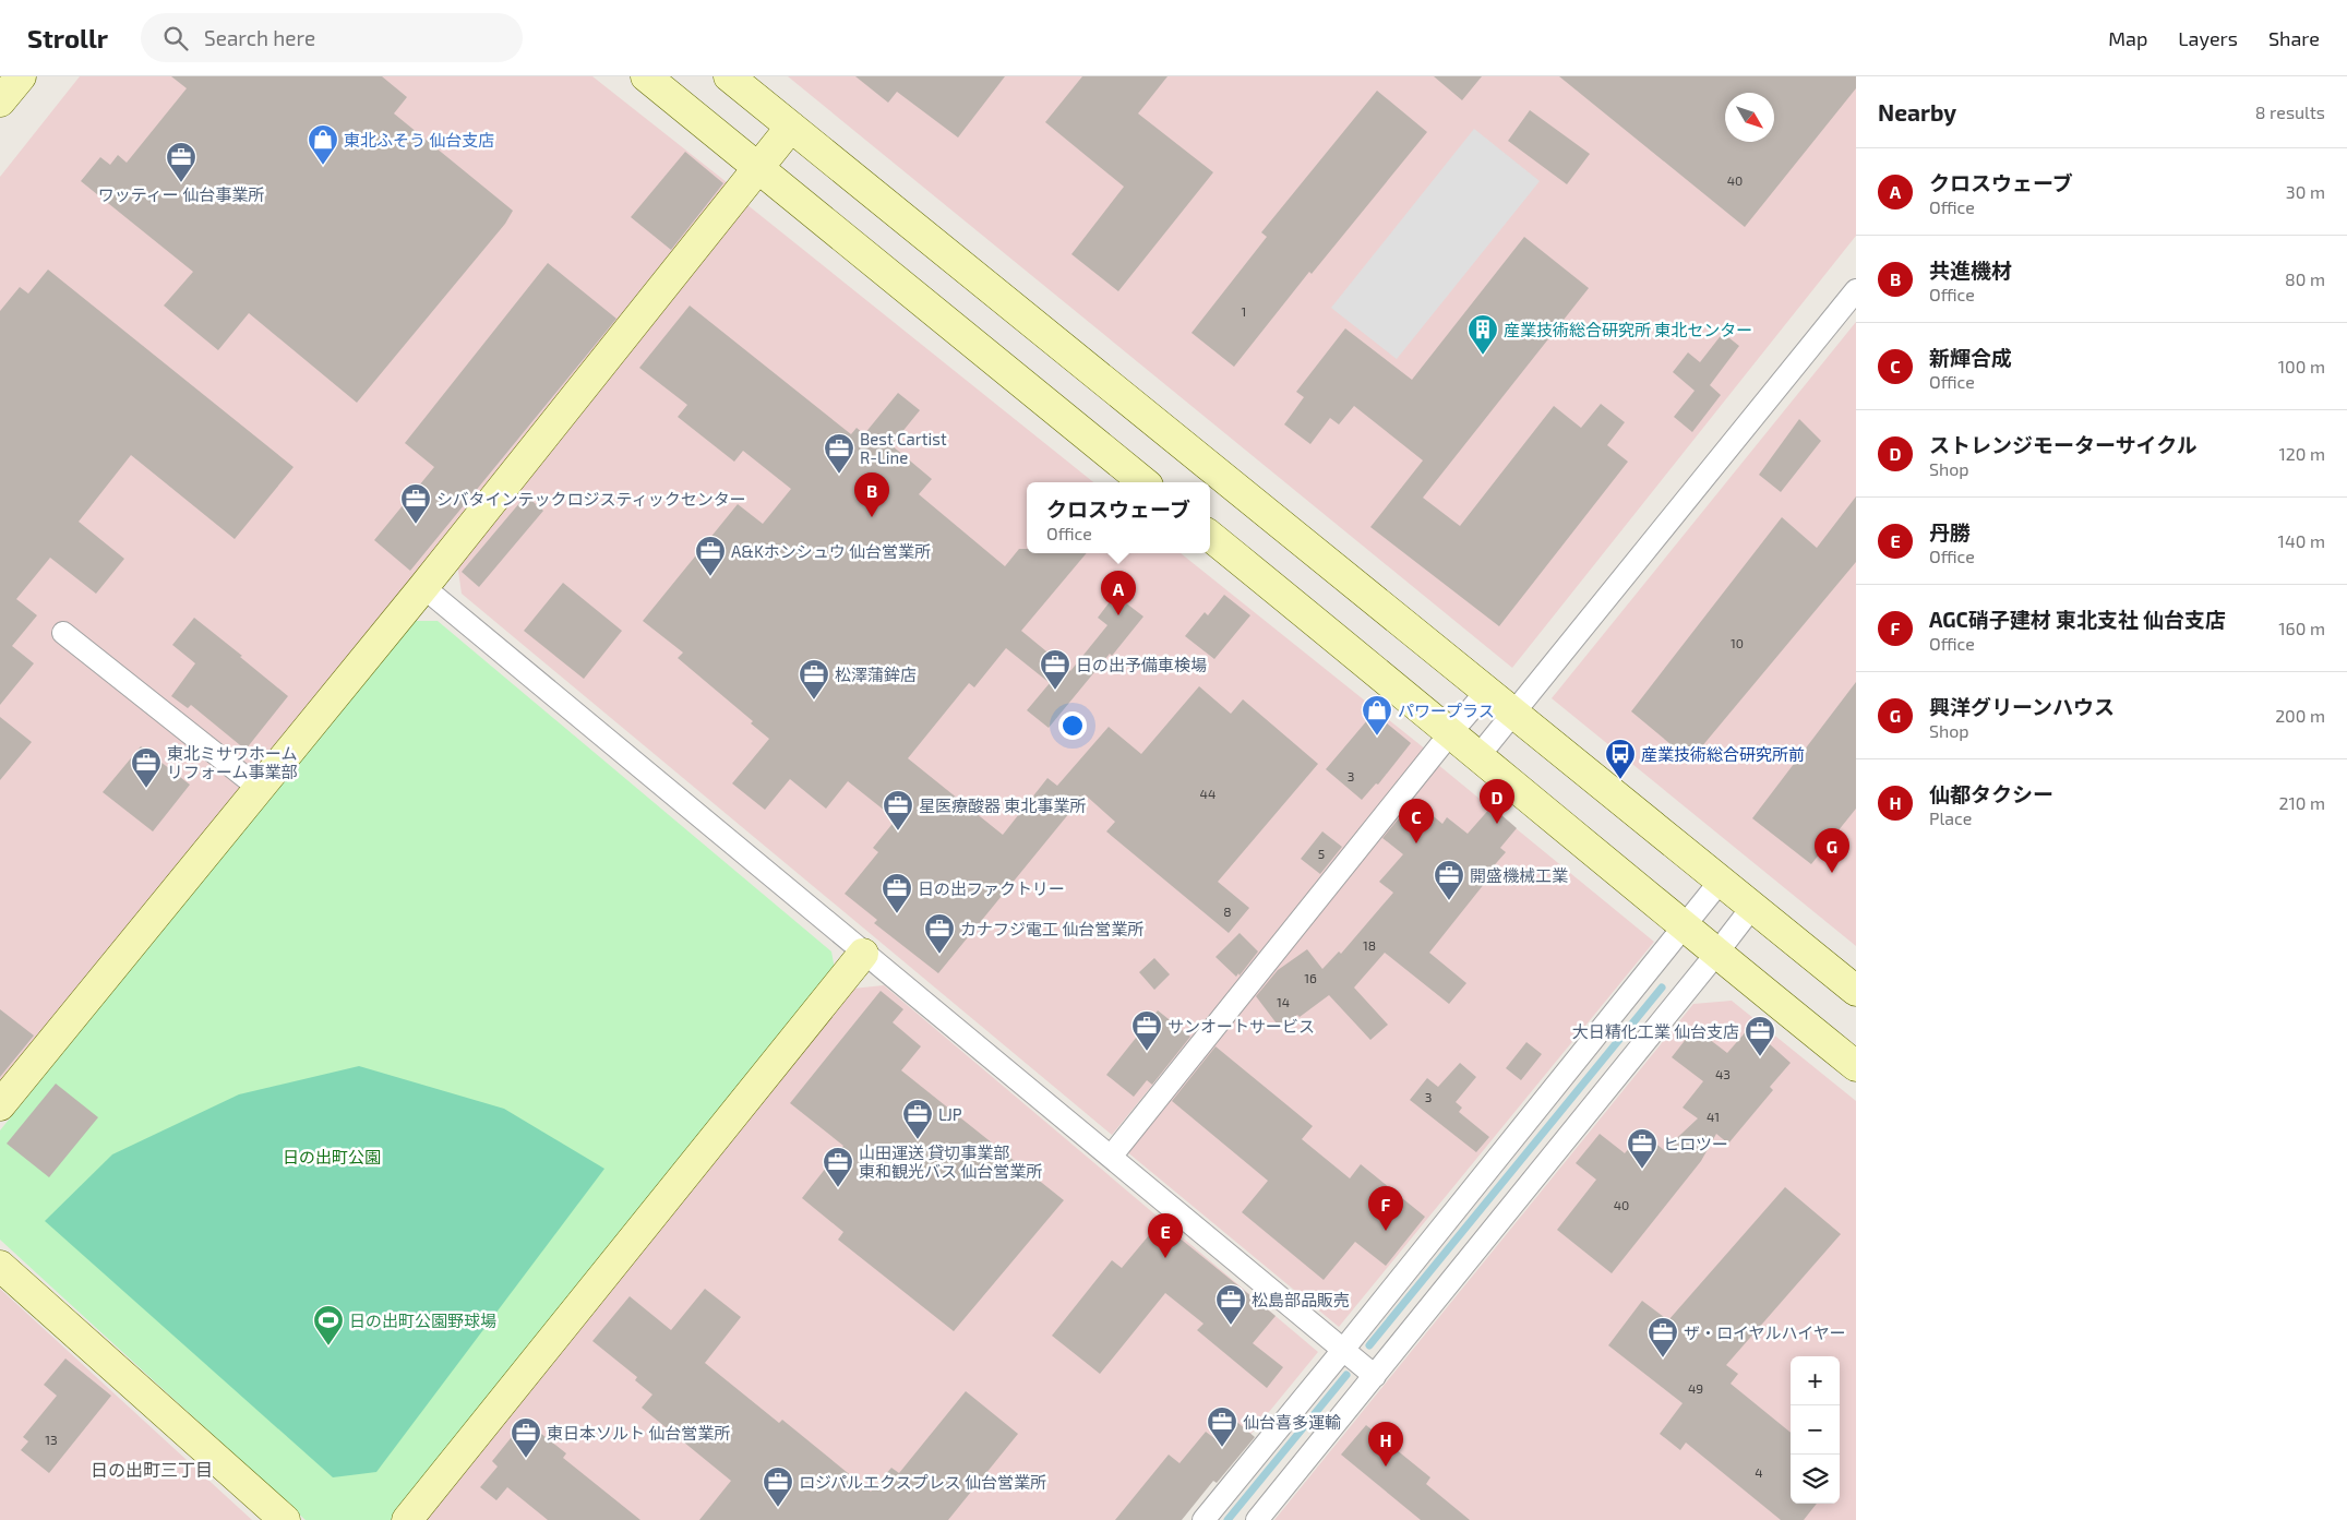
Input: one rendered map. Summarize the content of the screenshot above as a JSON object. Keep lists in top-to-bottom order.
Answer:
{
  "districts": ["日の出町三丁目"],
  "parks": ["日の出町公園"],
  "places": {
    "shop": ["東北ふそう 仙台支店", "パワープラス"],
    "office": [
      "ワッティー 仙台事業所",
      "Best Cartist R-Line",
      "シバタインテックロジスティックセンター",
      "A&Kホンシュウ 仙台営業所",
      "日の出予備車検場",
      "松澤蒲鉾店",
      "東北ミサワホーム リフォーム事業部",
      "星医療酸器 東北事業所",
      "開盛機械工業",
      "日の出ファクトリー",
      "カナフジ電工 仙台営業所",
      "サンオートサービス",
      "大日精化工業 仙台支店",
      "LJP",
      "ヒロツー",
      "山田運送 貸切事業部 東和観光バス 仙台営業所",
      "松島部品販売",
      "ザ・ロイヤルハイヤー",
      "仙台喜多運輸",
      "東日本ソルト 仙台営業所",
      "ロジパルエクスプレス 仙台営業所"
    ],
    "building": ["産業技術総合研究所 東北センター"],
    "bus stop": ["産業技術総合研究所前"],
    "sports": ["日の出町公園野球場"]
  },
  "house_numbers": [
    "40",
    "1",
    "10",
    "3",
    "44",
    "5",
    "8",
    "18",
    "16",
    "14",
    "43",
    "3",
    "41",
    "40",
    "49",
    "13",
    "4"
  ],
  "north": "bottom right",
  "page": {
    "header": "Strollr",
    "search": "Search here",
    "nav": ["Map", "Layers", "Share"],
    "heading": ["Nearby", "8 results"],
    "list": [
      {
        "mark": "A",
        "name": "クロスウェーブ",
        "note": "Office",
        "value": "30 m"
      },
      {
        "mark": "B",
        "name": "共進機材",
        "note": "Office",
        "value": "80 m"
      },
      {
        "mark": "C",
        "name": "新輝合成",
        "note": "Office",
        "value": "100 m"
      },
      {
        "mark": "D",
        "name": "ストレンジモーターサイクル",
        "note": "Shop",
        "value": "120 m"
      },
      {
        "mark": "E",
        "name": "丹勝",
        "note": "Office",
        "value": "140 m"
      },
      {
        "mark": "F",
        "name": "AGC硝子建材 東北支社 仙台支店",
        "note": "Office",
        "value": "160 m"
      },
      {
        "mark": "G",
        "name": "興洋グリーンハウス",
        "note": "Shop",
        "value": "200 m"
      },
      {
        "mark": "H",
        "name": "仙都タクシー",
        "note": "Place",
        "value": "210 m"
      }
    ],
    "pins": [
      "B",
      "A",
      "D",
      "C",
      "G",
      "F",
      "E",
      "H"
    ],
    "popup": ["クロスウェーブ", "Office"],
    "map_buttons": ["+", "−"]
  }
}
